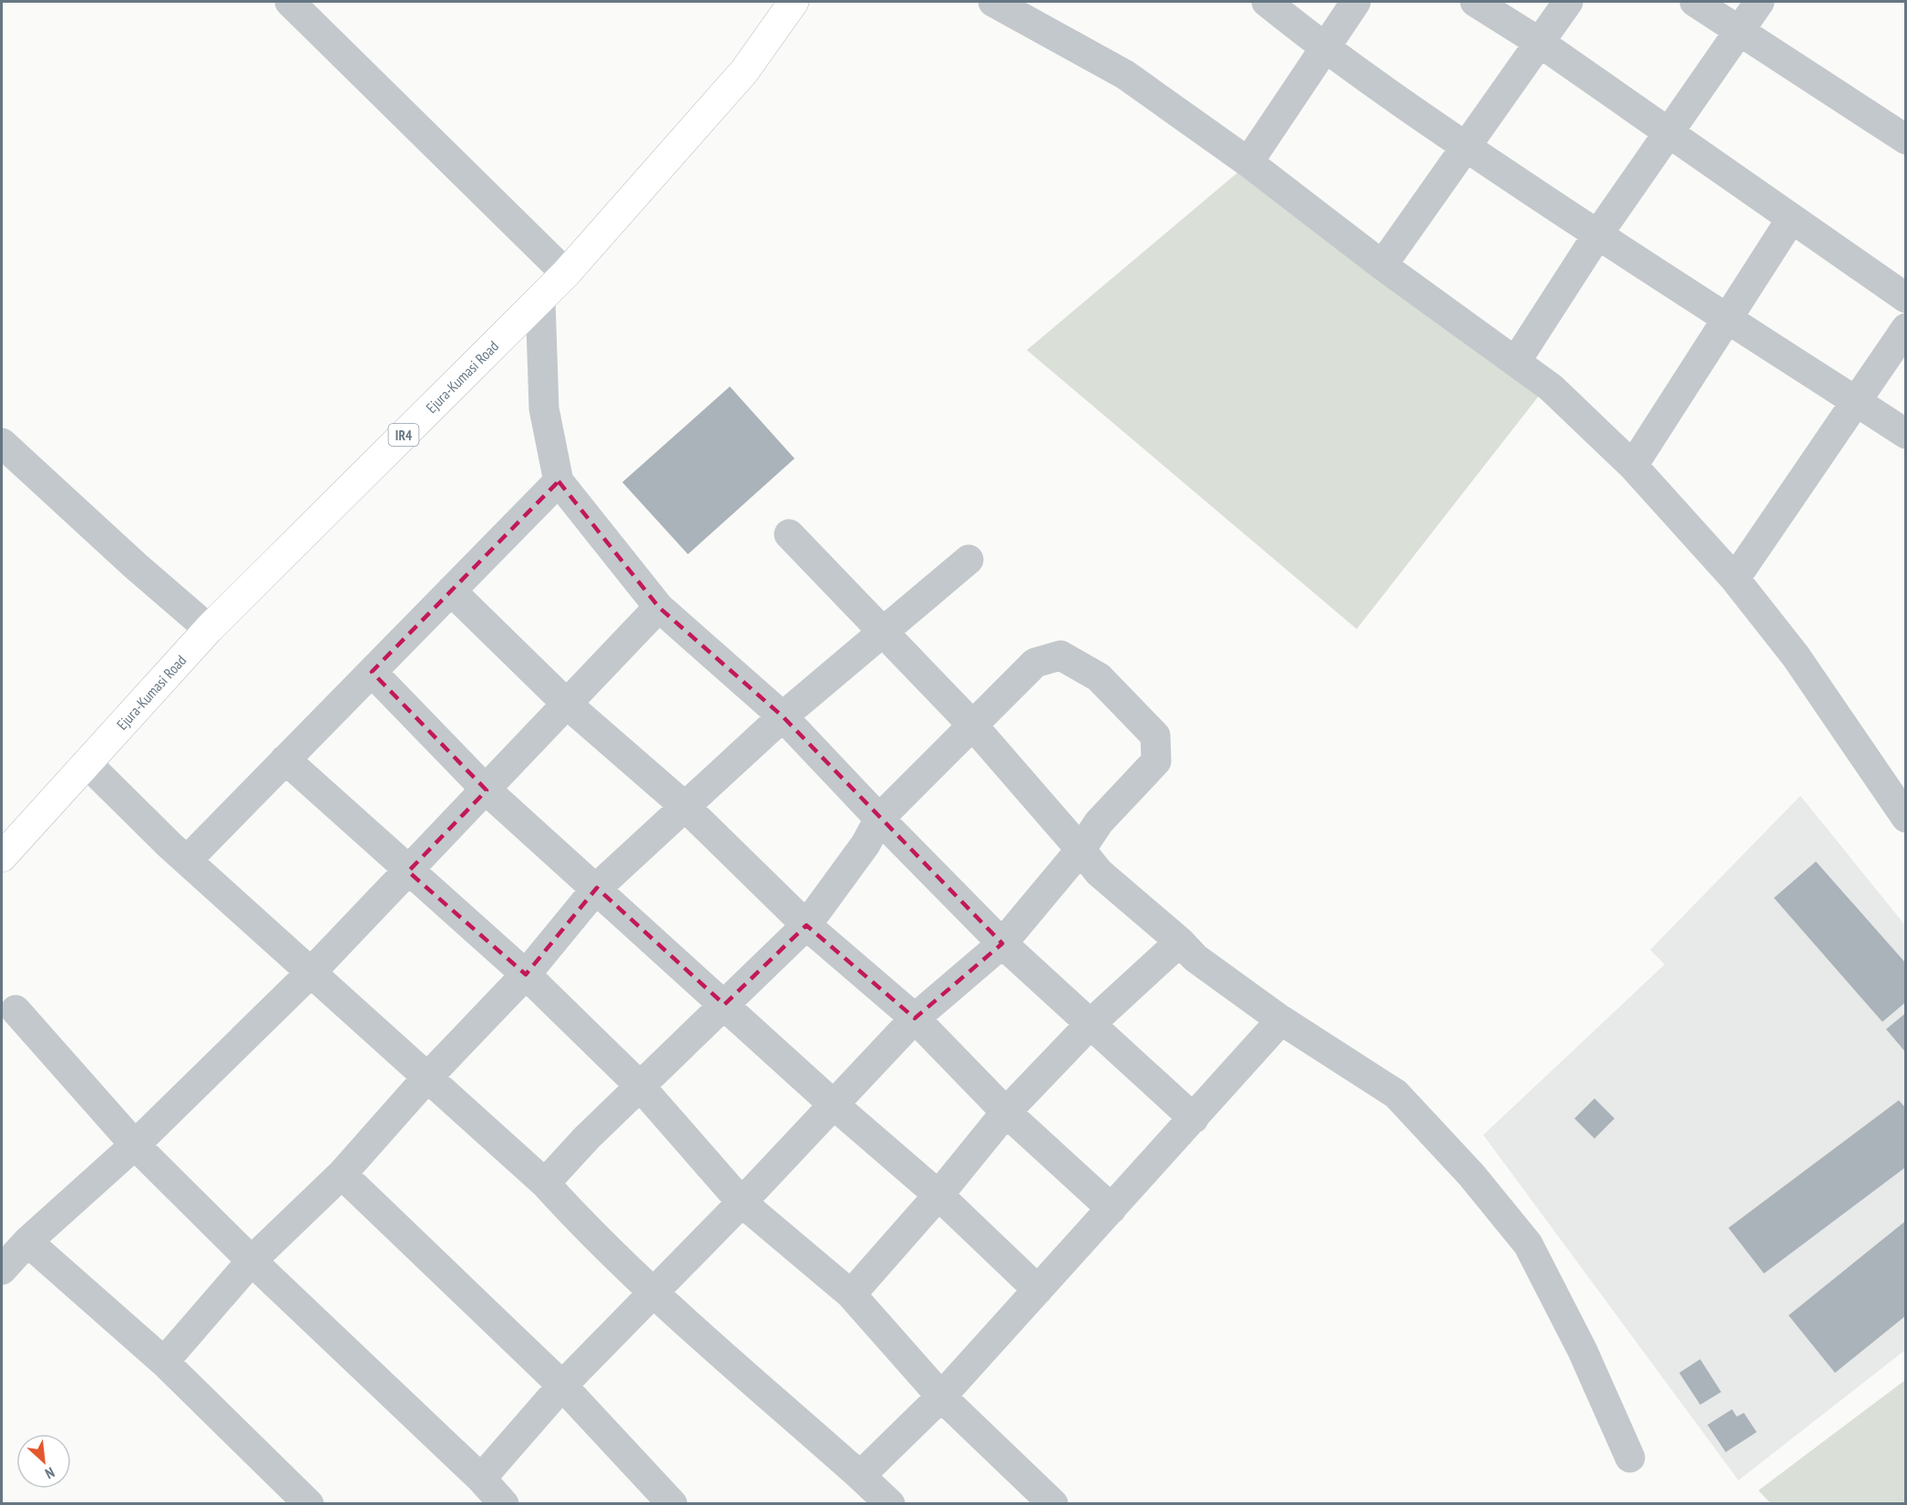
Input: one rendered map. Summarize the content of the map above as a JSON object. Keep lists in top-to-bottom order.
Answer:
{
  "streets": {
    "main road": ["Ejura-Kumasi Road", "IR4"]
  },
  "north": "bottom right"
}
